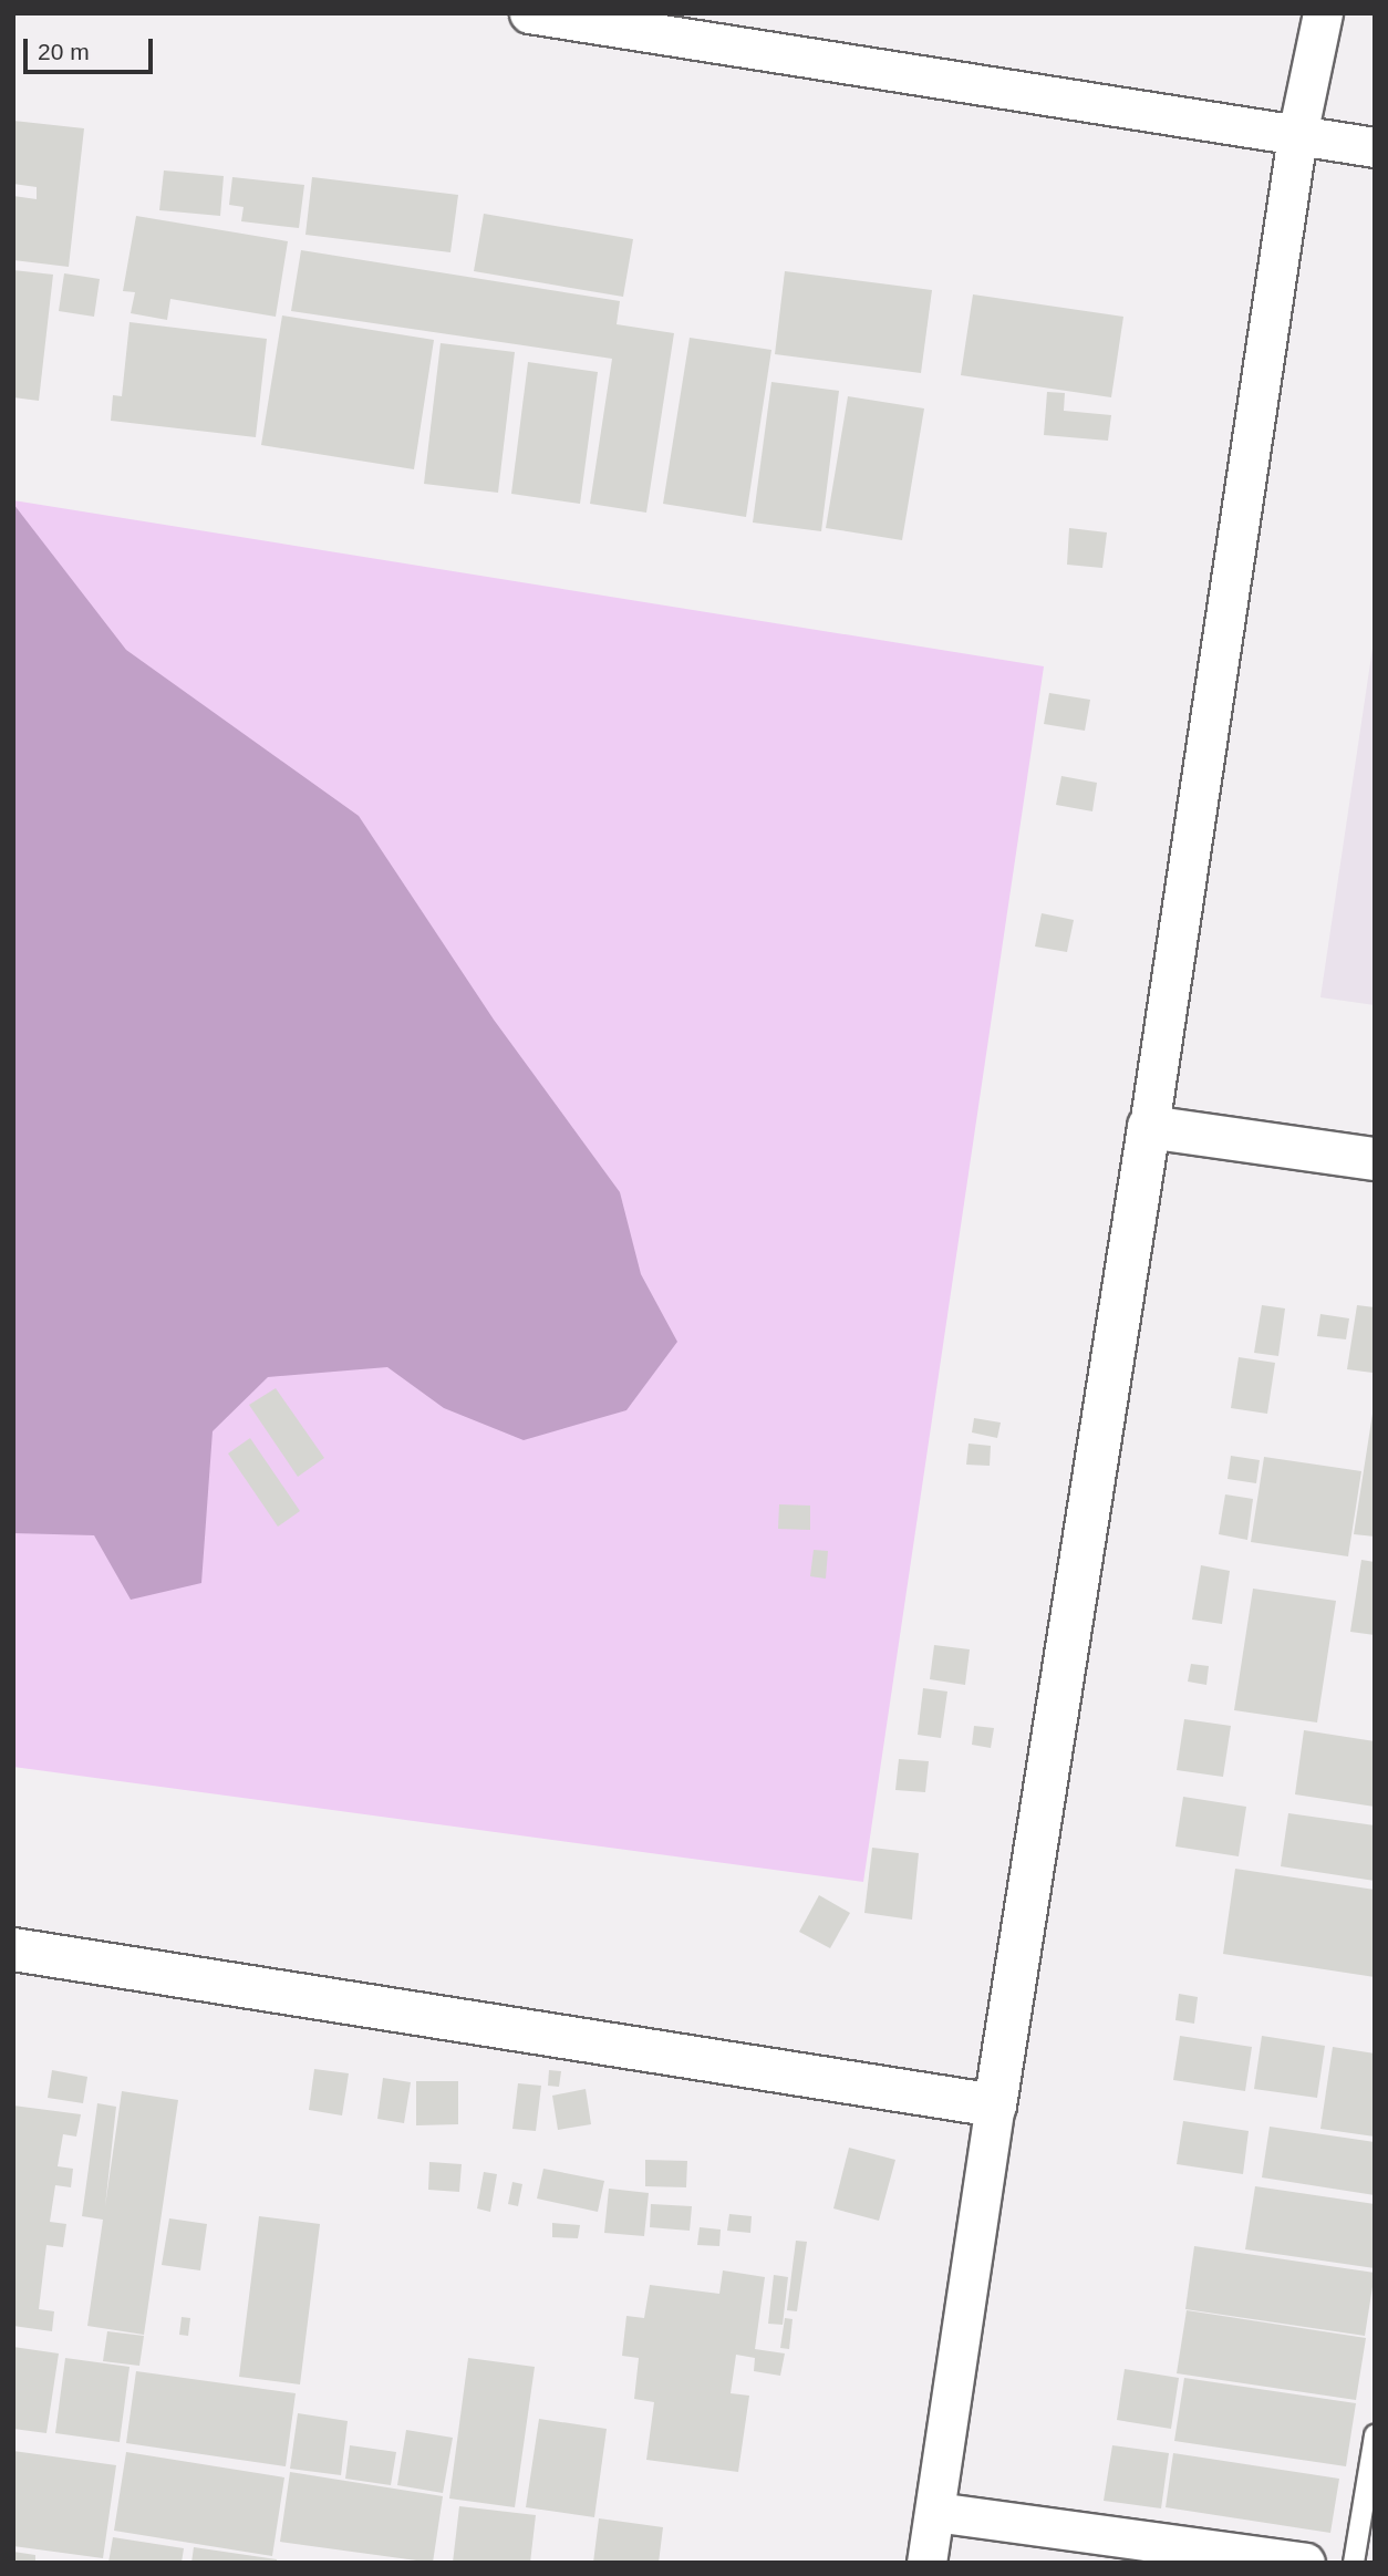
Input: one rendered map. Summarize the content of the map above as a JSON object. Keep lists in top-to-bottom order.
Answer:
{
  "scale_bar": "20 m"
}
